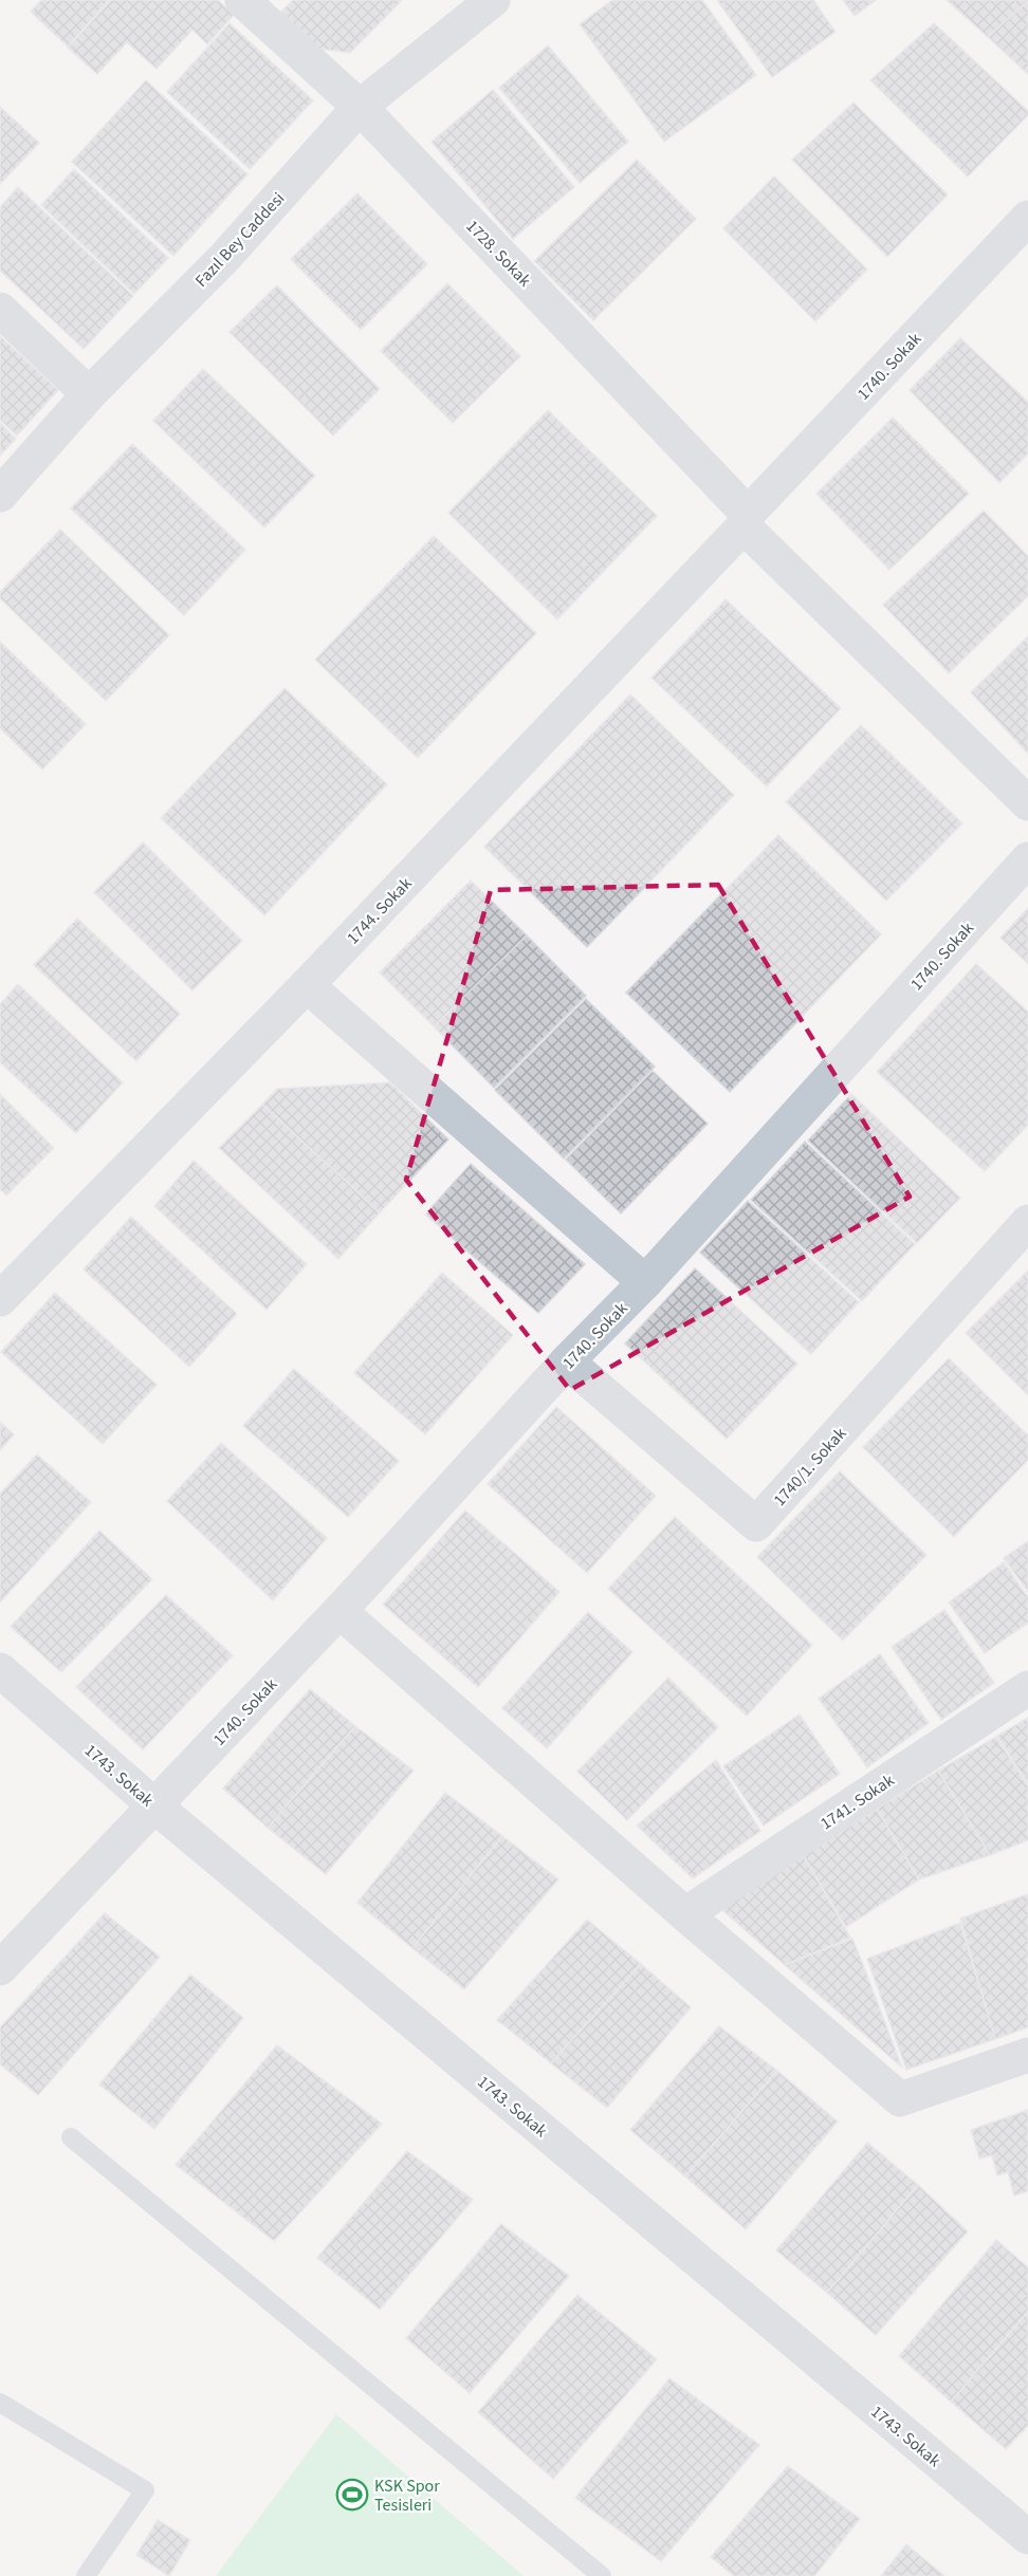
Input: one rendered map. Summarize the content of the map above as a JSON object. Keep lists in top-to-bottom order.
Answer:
{
  "streets": {
    "street": [
      "Fazıl Bey Caddesi",
      "1728. Sokak",
      "1740. Sokak",
      "1744. Sokak",
      "1740/1. Sokak",
      "1743. Sokak",
      "1741. Sokak"
    ]
  },
  "crossings": [
    ["Fazıl Bey Caddesi", "1728. Sokak"],
    ["1728. Sokak", "1740. Sokak"],
    ["1728. Sokak", "1744. Sokak"],
    ["1740. Sokak", "1744. Sokak"],
    ["1740. Sokak", "1740/1. Sokak"],
    ["1740. Sokak", "1743. Sokak"]
  ],
  "places": {
    "sports": ["KSK Spor Tesisleri"]
  }
}
